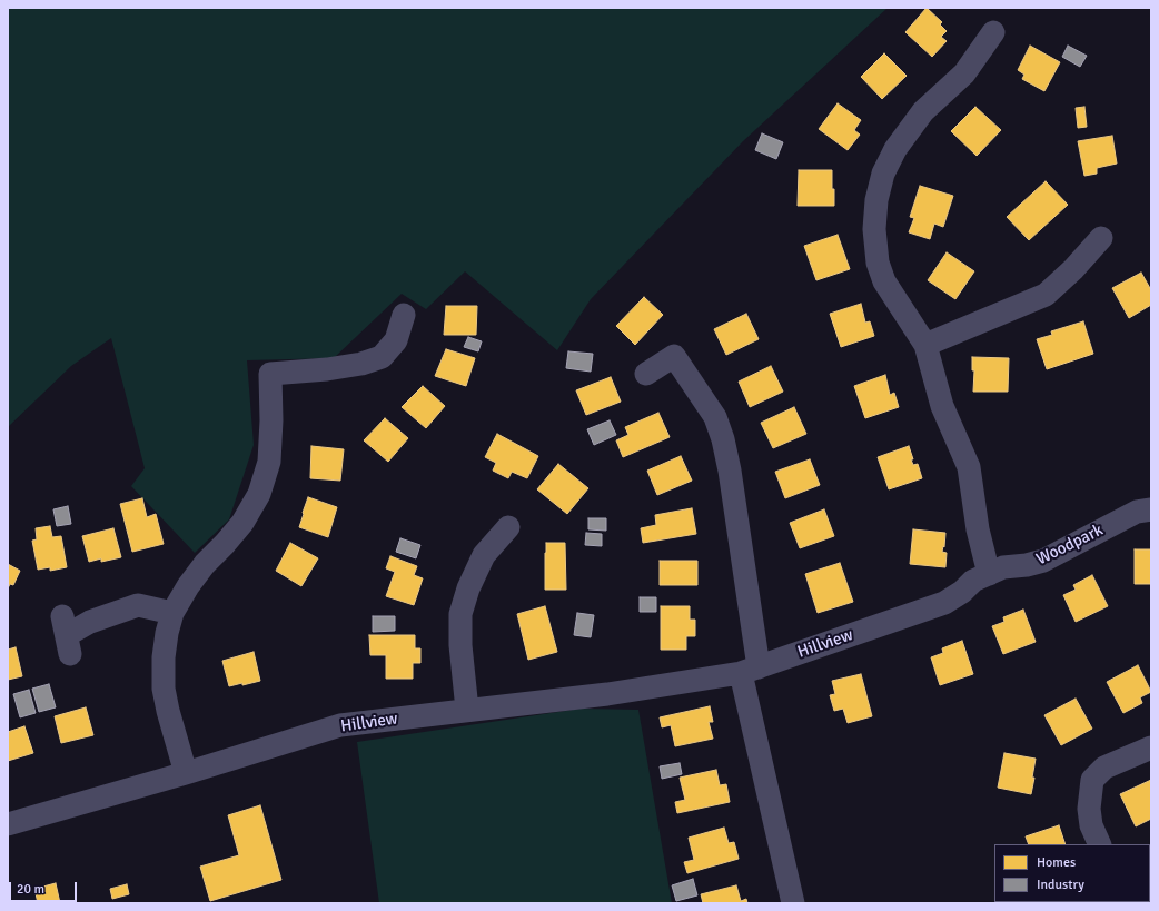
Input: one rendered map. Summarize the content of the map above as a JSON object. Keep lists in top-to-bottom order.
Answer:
{
  "streets": {
    "street": ["Woodpark", "Hillview"]
  },
  "crossings": [
    ["Woodpark", "Hillview"]
  ],
  "legend": ["Homes", "Industry"],
  "scale_bar": "20 m"
}
